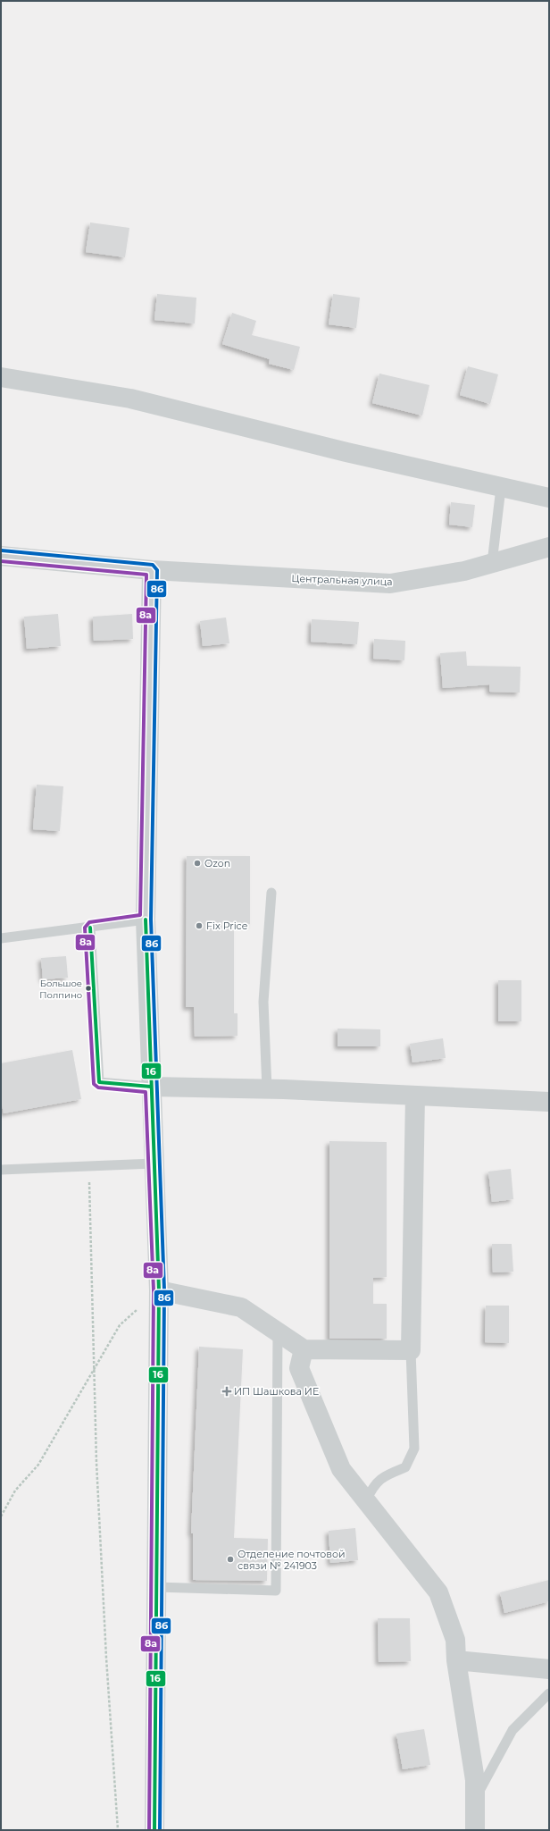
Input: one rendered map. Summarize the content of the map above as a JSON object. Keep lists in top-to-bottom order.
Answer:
{
  "streets": {
    "street": ["Центральная улица"]
  },
  "places": {
    "other": [
      "Ozon",
      "Fix Price",
      "Большое Полпино",
      "Отделение почтовой связи № 241903"
    ],
    "health": ["ИП Шашкова ИЕ"]
  },
  "lines": ["transit line 8б", "transit line 8а", "transit line 16"]
}
